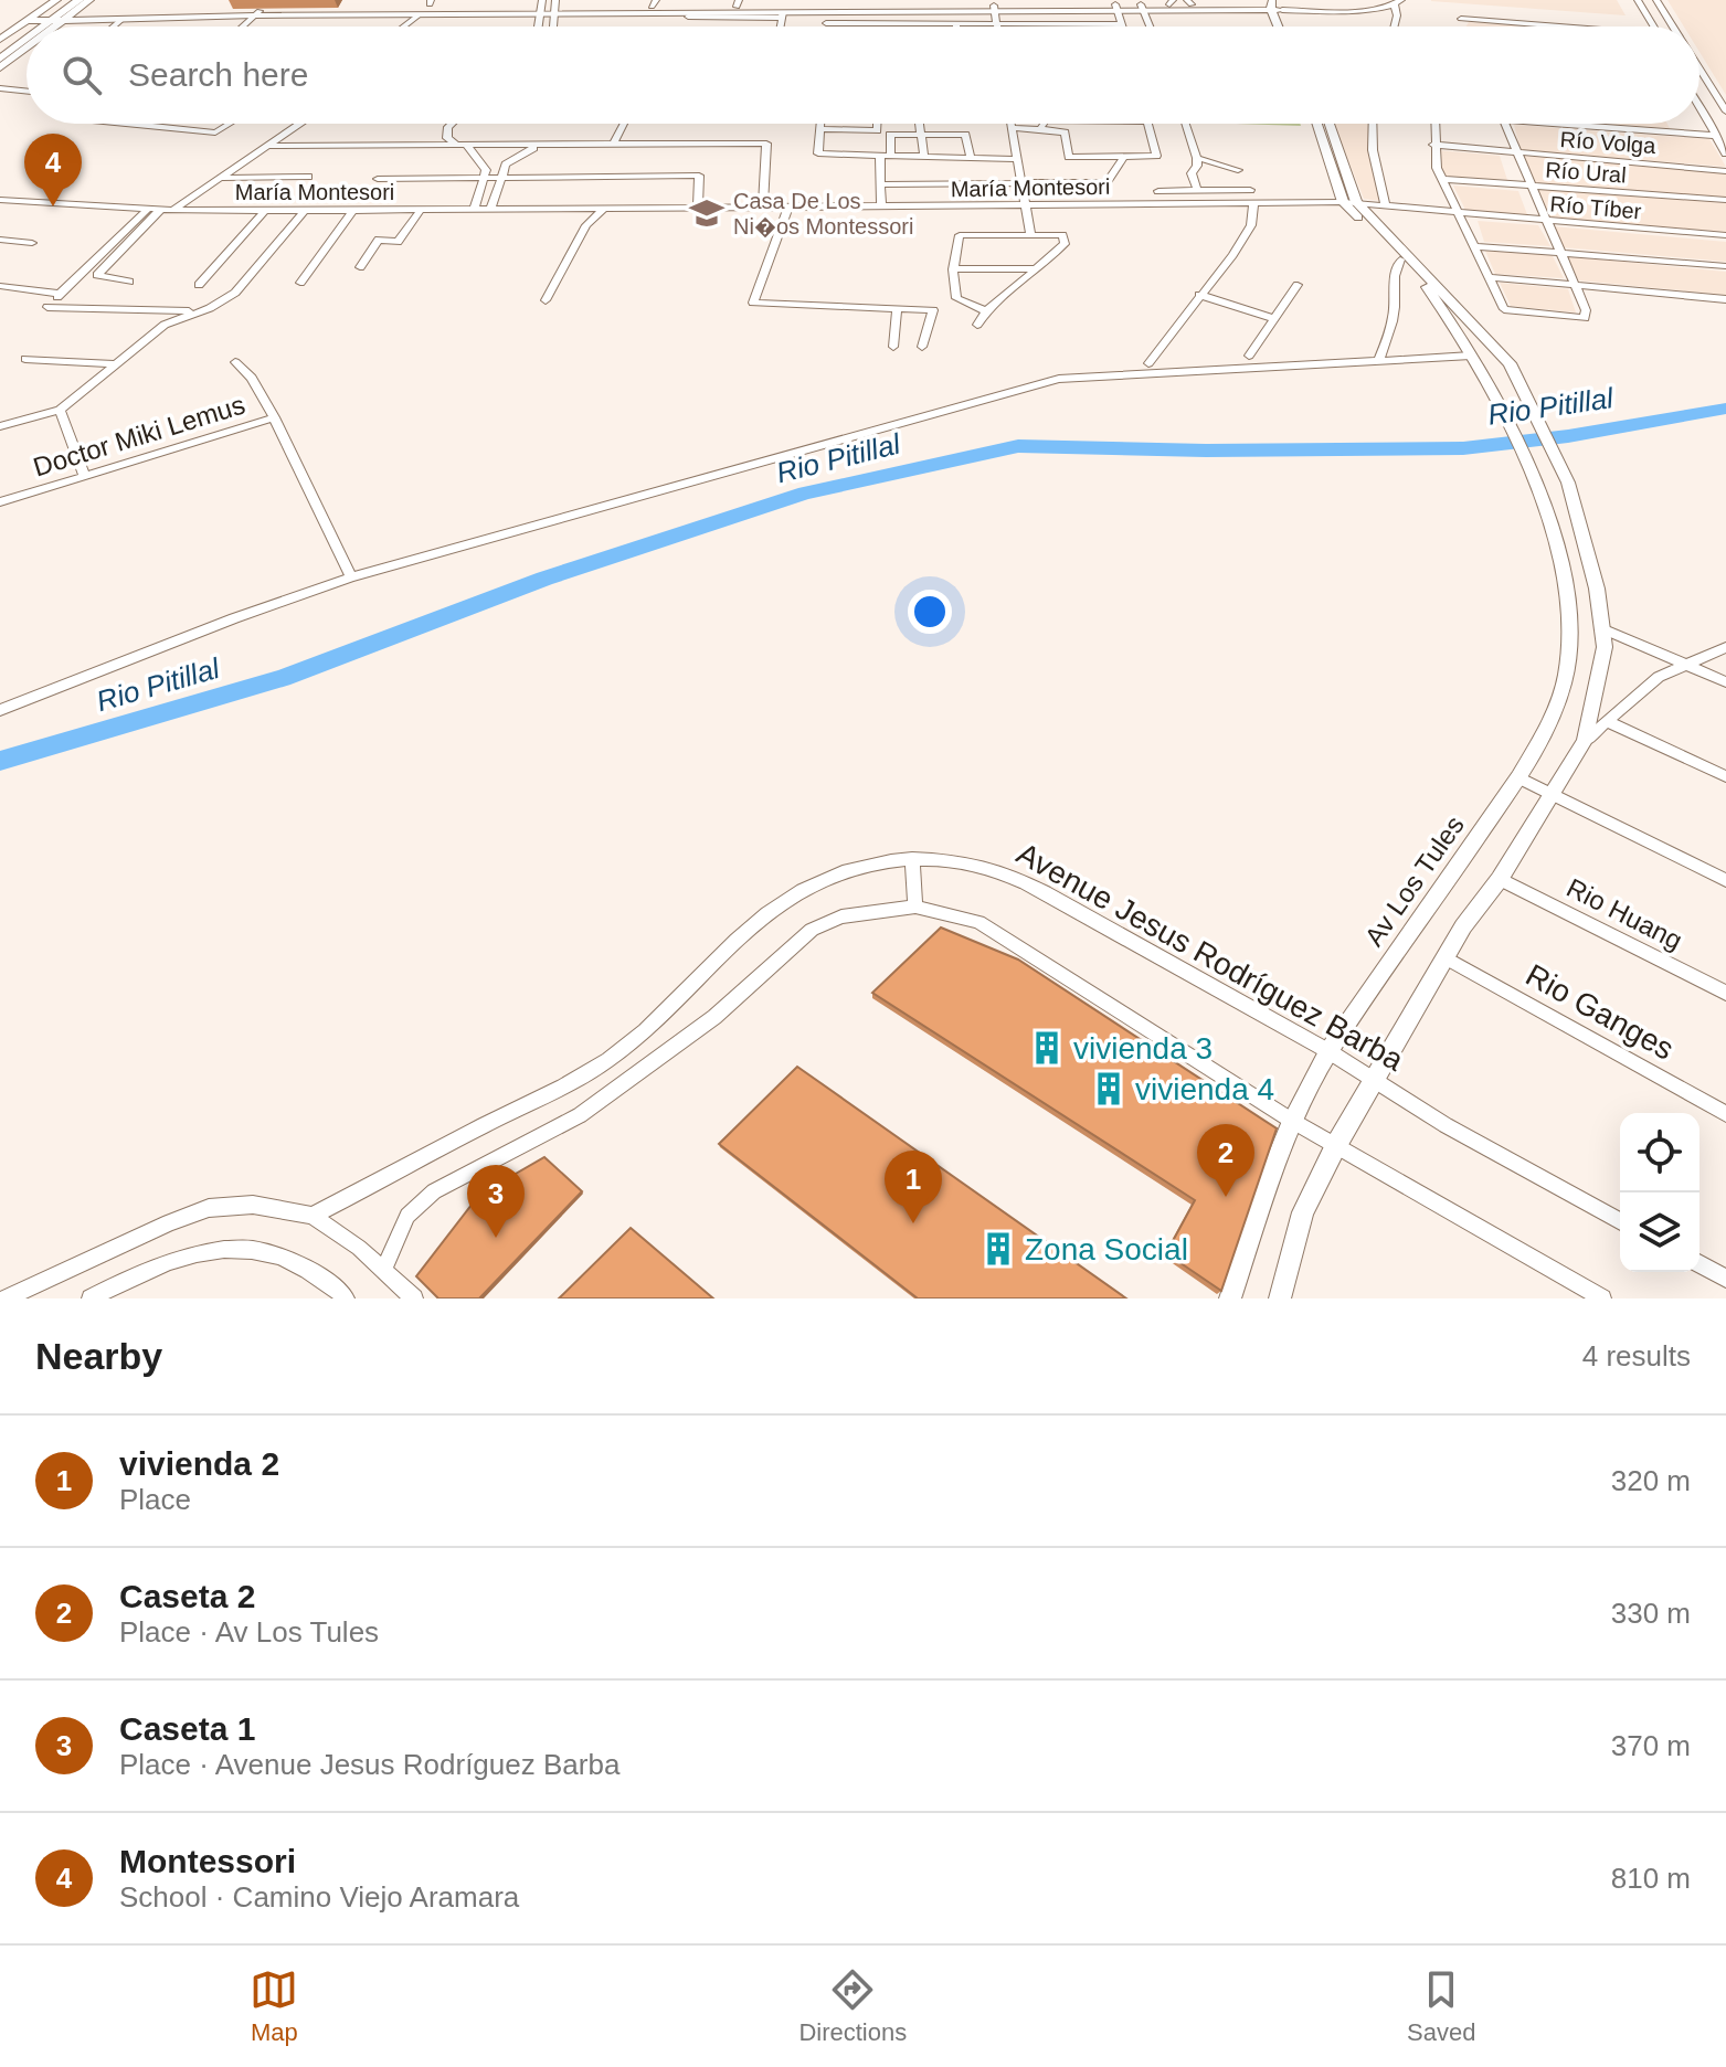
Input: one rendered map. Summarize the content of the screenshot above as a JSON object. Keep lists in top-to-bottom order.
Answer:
{
  "streets": {
    "main road": ["Av Los Tules"],
    "street": [
      "Río Volga",
      "Río Ural",
      "María Montesori",
      "Río Tíber",
      "Doctor Miki Lemus",
      "Rio Huang",
      "Avenue Jesus Rodríguez Barba",
      "Rio Ganges"
    ]
  },
  "crossings": [
    ["María Montesori", "Río Tíber"],
    ["María Montesori", "Av Los Tules"],
    ["Av Los Tules", "Avenue Jesus Rodríguez Barba"]
  ],
  "water": ["Rio Pitillal"],
  "places": {
    "school or university": ["Casa De Los Ni�os Montessori"],
    "building": ["vivienda 3", "vivienda 4", "Zona Social"]
  },
  "page": {
    "search": "Search here",
    "pins": [
      "4",
      "2",
      "1",
      "3"
    ],
    "heading": ["Nearby", "4 results"],
    "list": [
      {
        "mark": "1",
        "name": "vivienda 2",
        "note": "Place",
        "value": "320 m"
      },
      {
        "mark": "2",
        "name": "Caseta 2",
        "note": "Place · Av Los Tules",
        "value": "330 m"
      },
      {
        "mark": "3",
        "name": "Caseta 1",
        "note": "Place · Avenue Jesus Rodríguez Barba",
        "value": "370 m"
      },
      {
        "mark": "4",
        "name": "Montessori",
        "note": "School · Camino Viejo Aramara",
        "value": "810 m"
      }
    ],
    "nav": ["Map", "Directions", "Saved"]
  }
}
